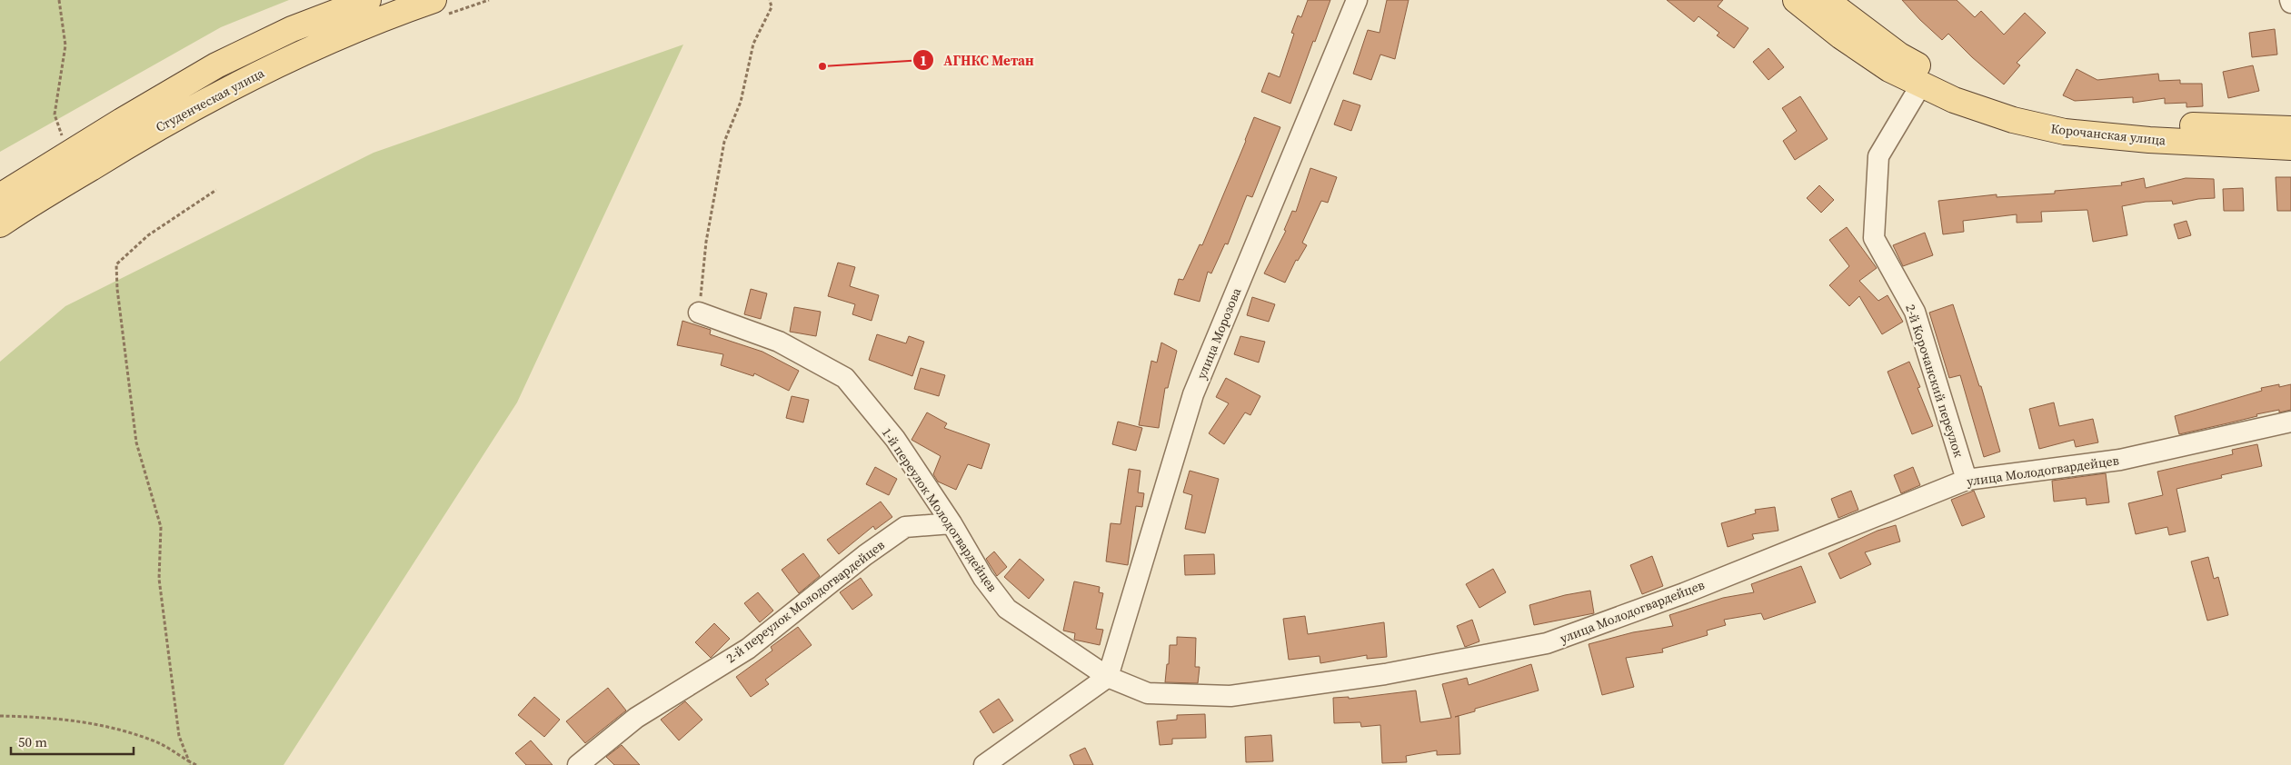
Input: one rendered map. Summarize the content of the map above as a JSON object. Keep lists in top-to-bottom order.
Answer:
{
  "streets": {
    "main road": ["Студенческая улица", "Корочанская улица"],
    "street": [
      "улица Морозова",
      "2-й Корочанский переулок",
      "улица Молодогвардейцев",
      "1-й переулок Молодогвардейцев",
      "2-й переулок Молодогвардейцев"
    ]
  },
  "crossings": [
    ["Корочанская улица", "2-й Корочанский переулок"],
    ["улица Морозова", "улица Молодогвардейцев"],
    ["улица Морозова", "1-й переулок Молодогвардейцев"],
    ["2-й Корочанский переулок", "улица Молодогвардейцев"],
    ["улица Молодогвардейцев", "1-й переулок Молодогвардейцев"],
    ["1-й переулок Молодогвардейцев", "2-й переулок Молодогвардейцев"]
  ],
  "places": ["АГНКС Метан"],
  "scale_bar": "50 m"
}
